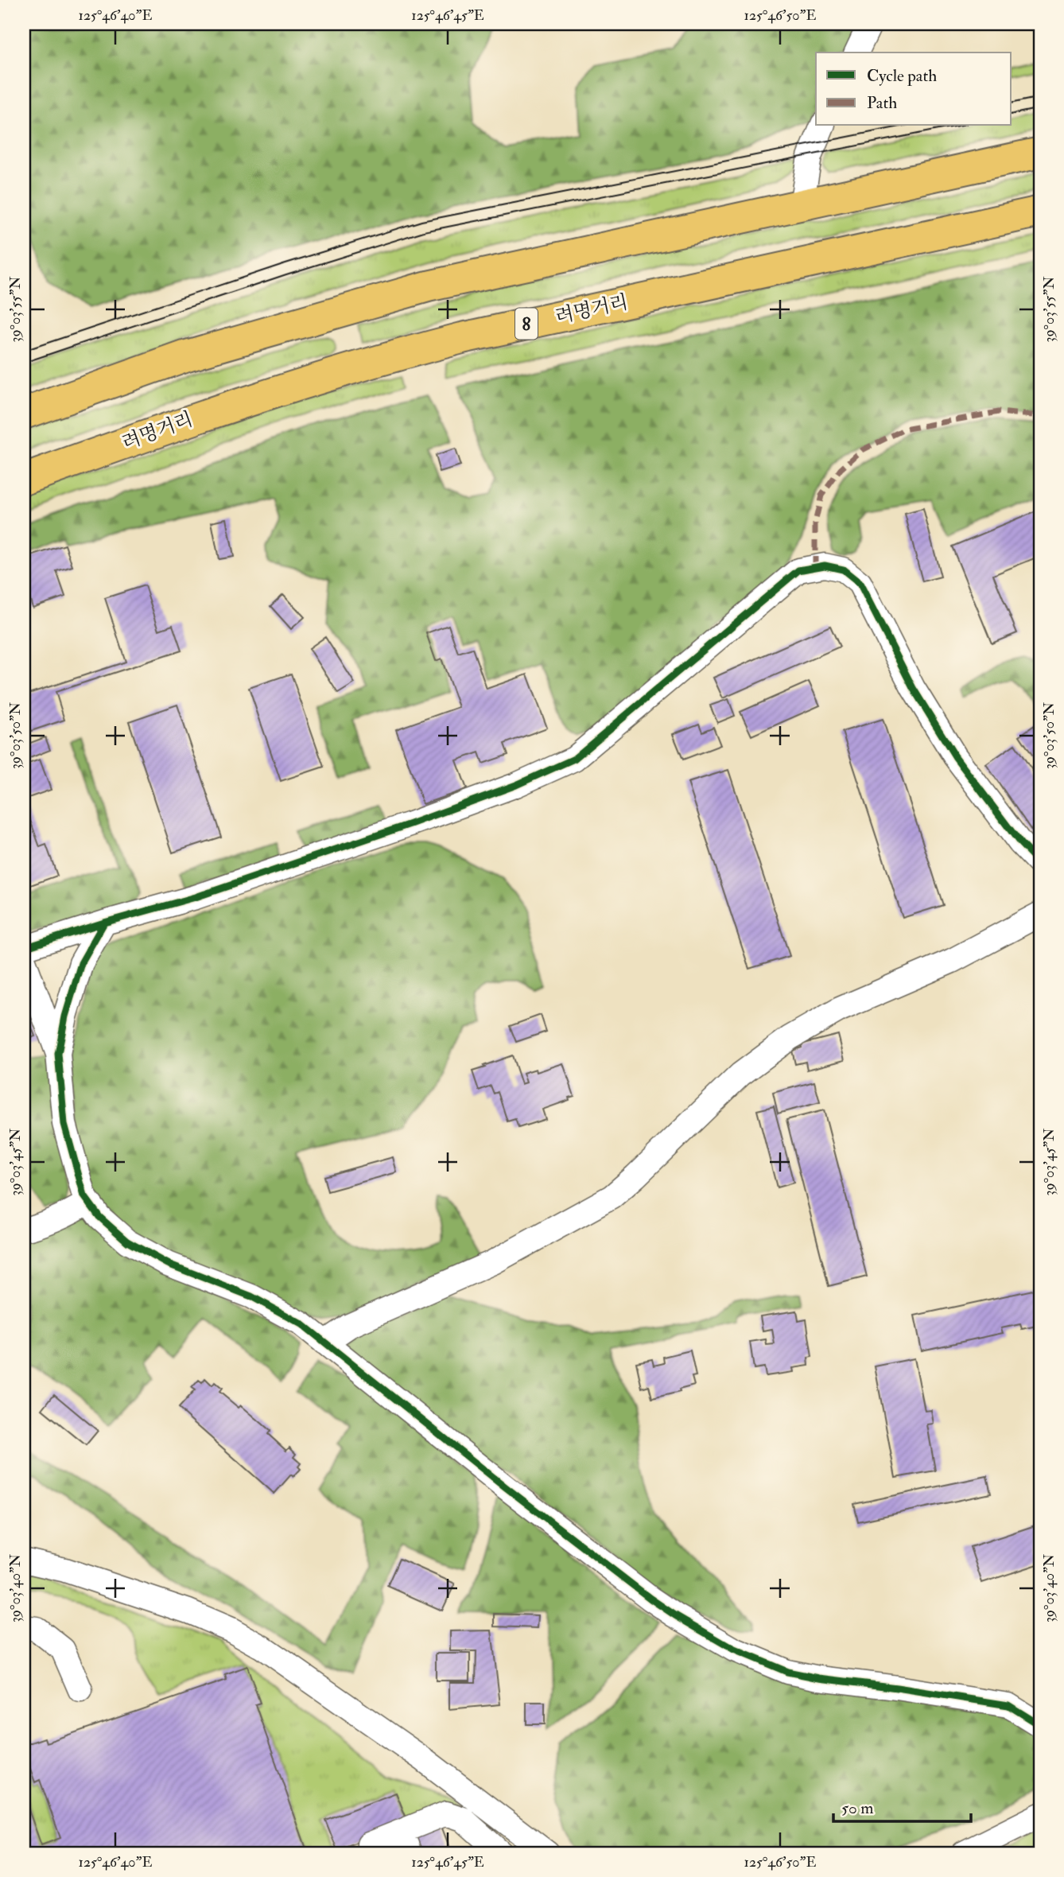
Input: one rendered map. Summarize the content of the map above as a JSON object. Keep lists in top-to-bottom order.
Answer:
{
  "streets": {
    "highway": ["려명거리", "8"]
  },
  "legend": ["Cycle path", "Path"],
  "scale_bar": "50 m",
  "coordinates": [
    "125°46'40\"E",
    "125°46'45\"E",
    "125°46'50\"E",
    "39°03'55\"N",
    "39°03'50\"N",
    "39°03'45\"N",
    "39°03'40\"N"
  ]
}
